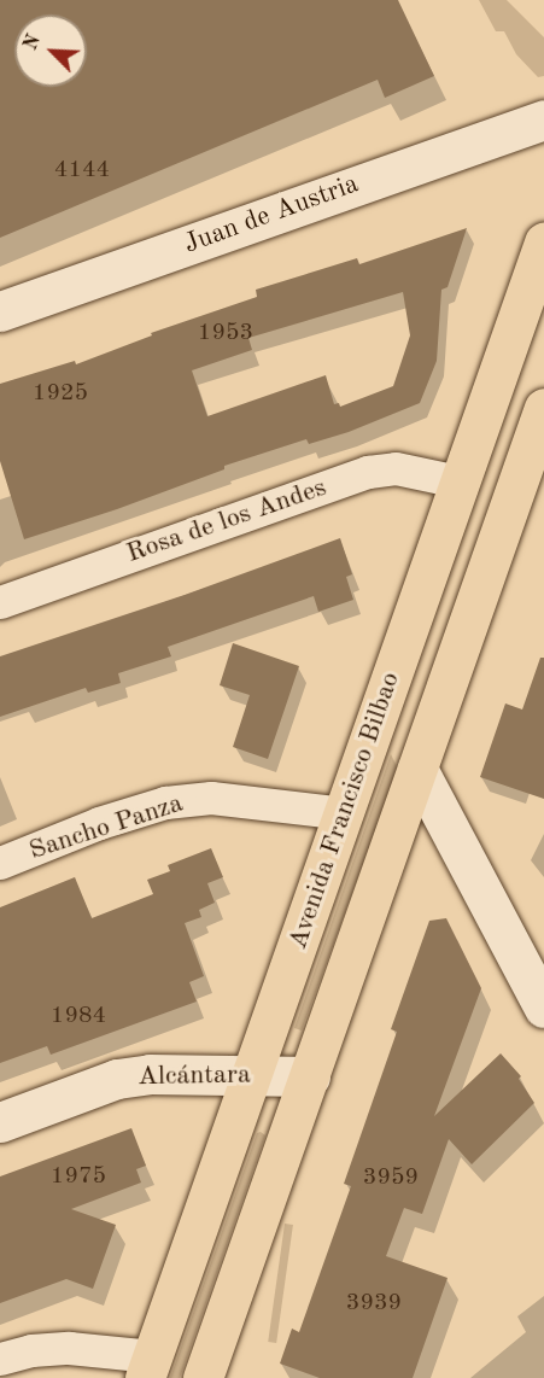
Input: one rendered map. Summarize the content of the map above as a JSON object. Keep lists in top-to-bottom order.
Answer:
{
  "streets": {
    "main road": ["Avenida Francisco Bilbao"],
    "street": [
      "Juan de Austria",
      "Rosa de los Andes",
      "Sancho Panza",
      "Alcántara"
    ]
  },
  "crossings": [
    ["Rosa de los Andes", "Avenida Francisco Bilbao"],
    ["Avenida Francisco Bilbao", "Sancho Panza"],
    ["Avenida Francisco Bilbao", "Alcántara"]
  ],
  "house_numbers": [
    "4144",
    "1953",
    "1925",
    "1984",
    "1975",
    "3959",
    "3939"
  ],
  "north": "top left"
}
